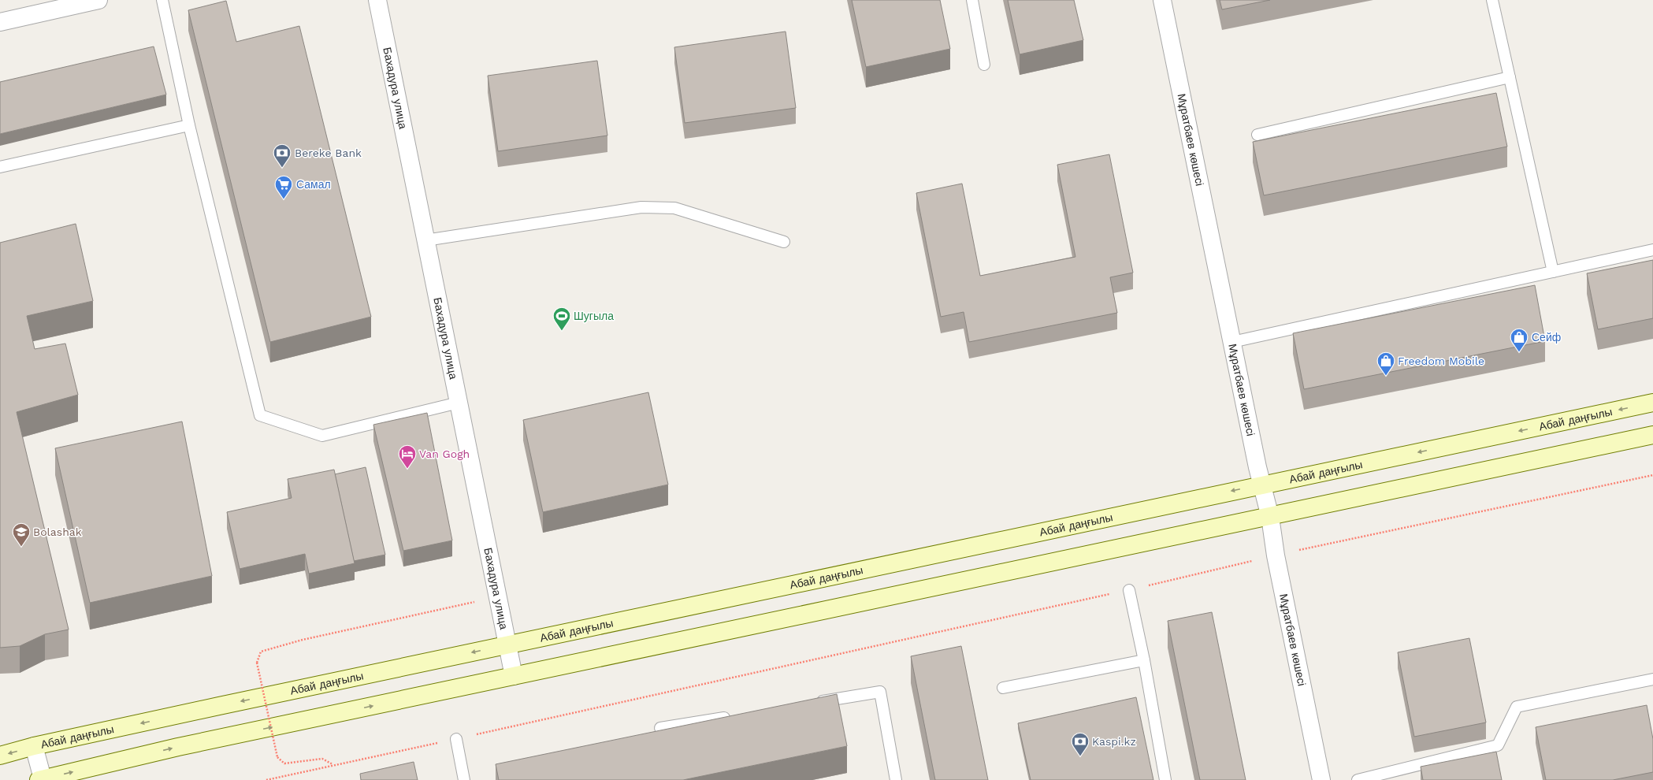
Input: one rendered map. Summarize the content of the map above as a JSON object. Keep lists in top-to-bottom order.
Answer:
{
  "streets": {
    "main road": ["Абай даңғылы"],
    "street": ["Бахадура улица", "Мұратбаев көшесі"]
  },
  "crossings": [
    ["Бахадура улица", "Абай даңғылы"],
    ["Мұратбаев көшесі", "Абай даңғылы"]
  ],
  "places": {
    "bank": ["Bereke Bank", "Kaspi.kz"],
    "supermarket": ["Самал"],
    "sports": ["Шугыла"],
    "shop": ["Сейф", "Freedom Mobile"],
    "hotel": ["Van Gogh"],
    "school or university": ["Bolashak"]
  }
}
